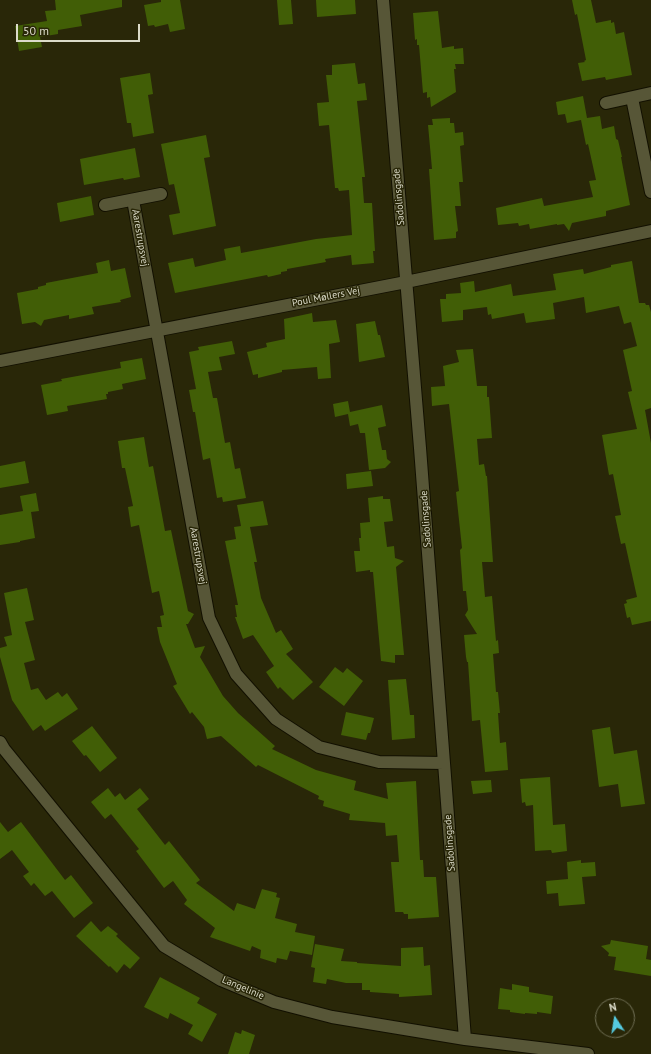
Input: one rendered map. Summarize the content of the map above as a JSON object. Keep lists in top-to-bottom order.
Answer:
{
  "streets": {
    "street": [
      "Sadolinsgade",
      "Aarestrupsvej",
      "Poul Møllers Vej",
      "Langelinie"
    ]
  },
  "crossings": [
    ["Sadolinsgade", "Aarestrupsvej"],
    ["Sadolinsgade", "Poul Møllers Vej"],
    ["Sadolinsgade", "Langelinie"],
    ["Aarestrupsvej", "Poul Møllers Vej"]
  ],
  "scale_bar": "50 m",
  "north": "top"
}
